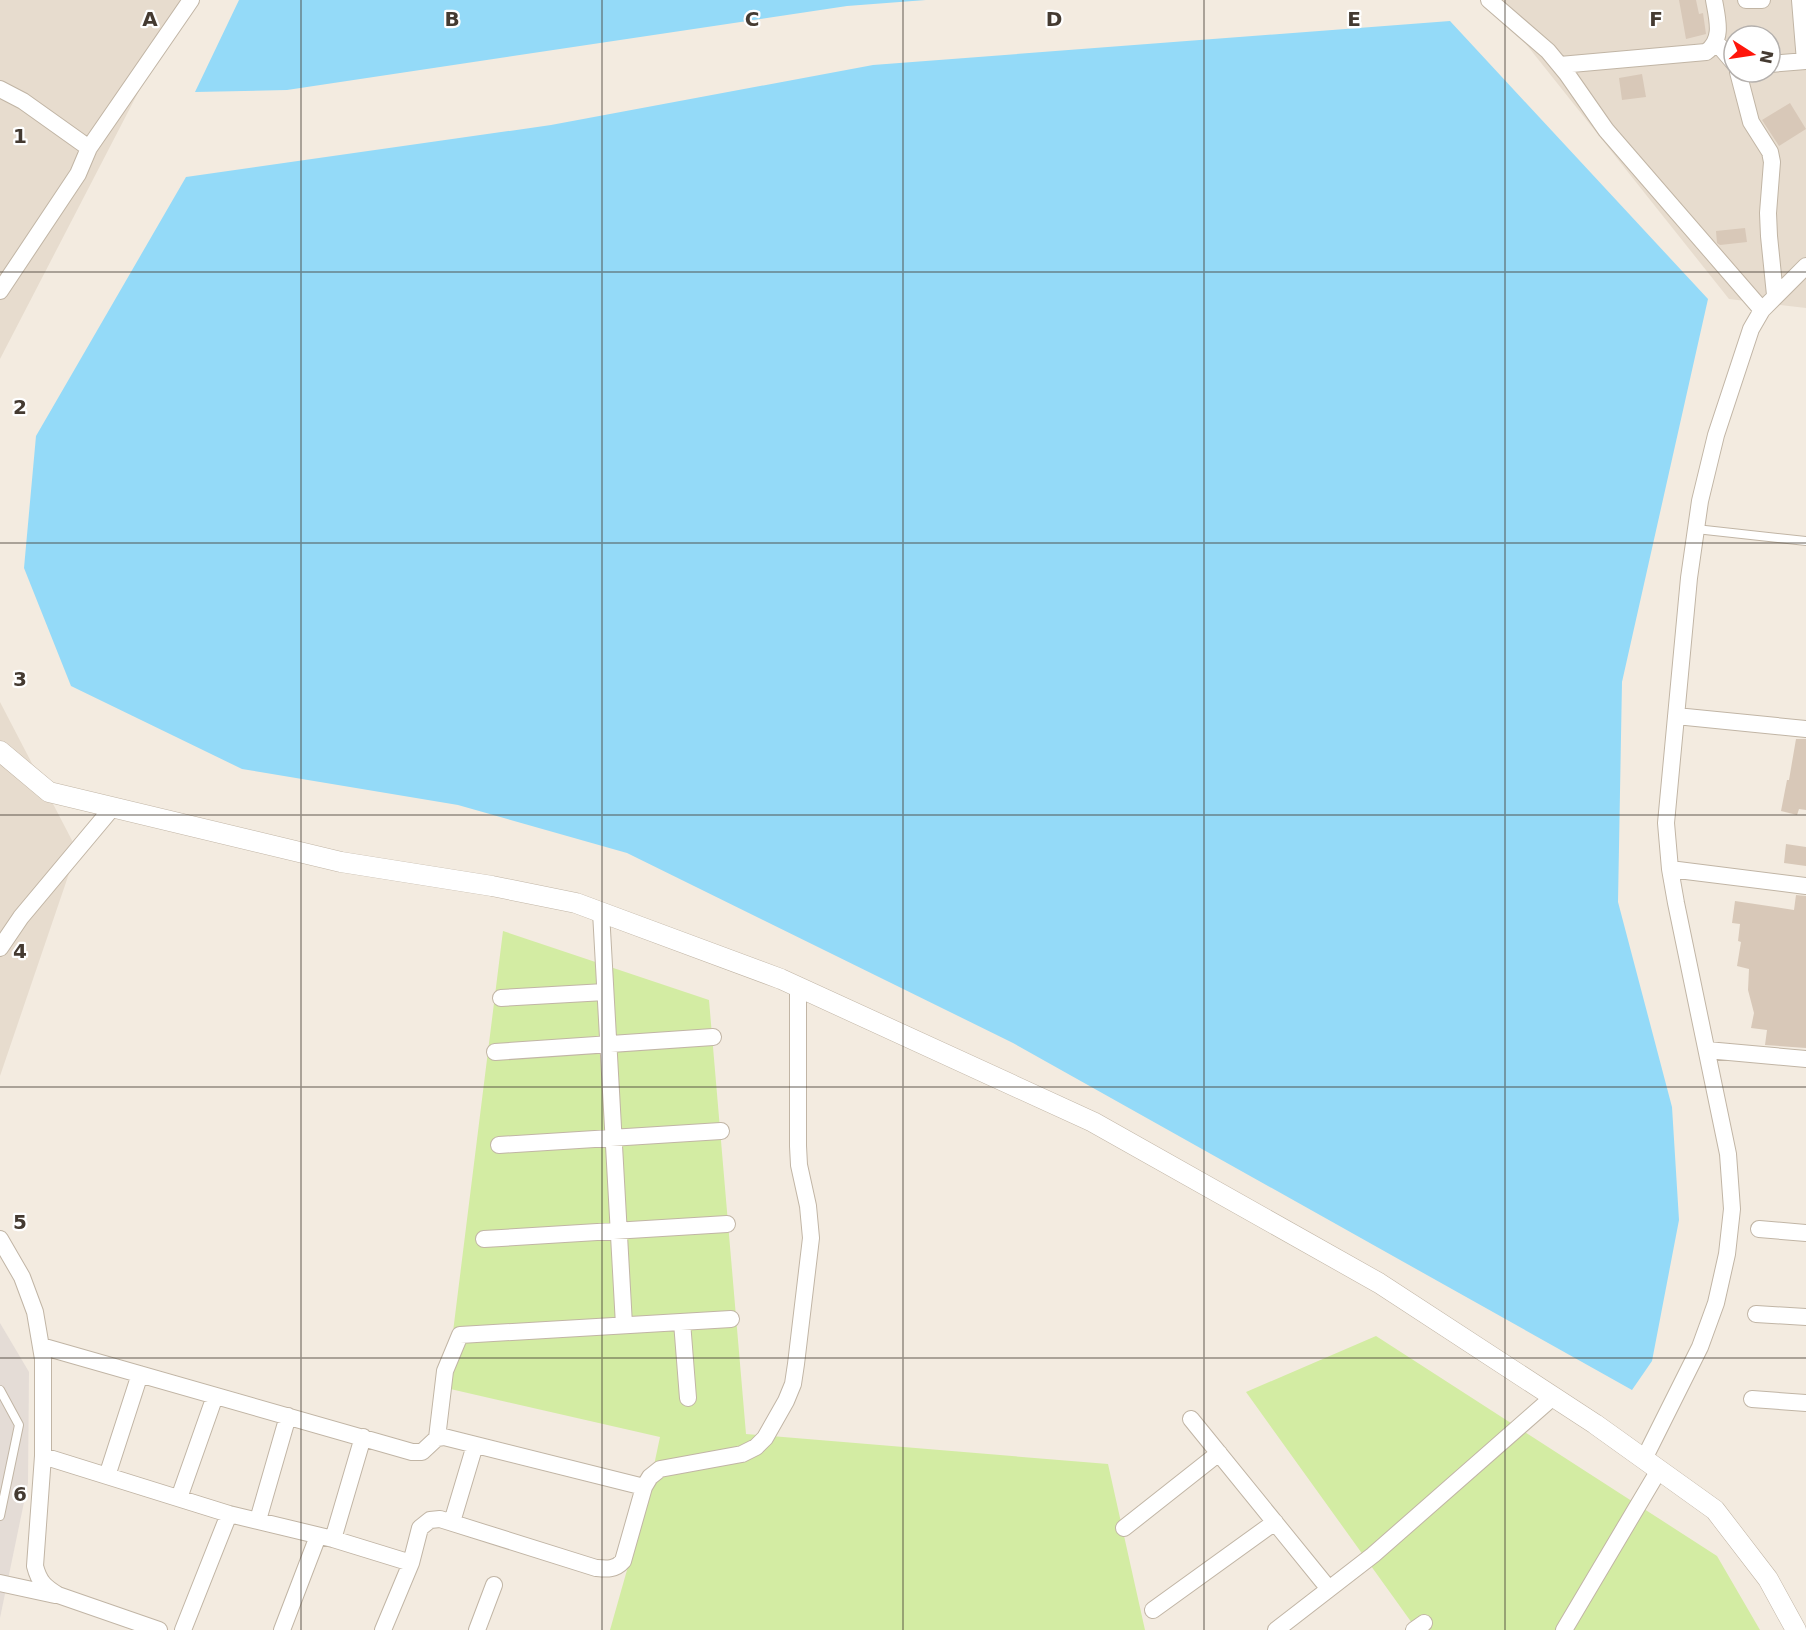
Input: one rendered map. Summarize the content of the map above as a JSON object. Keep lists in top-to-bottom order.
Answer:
{
  "north": "right",
  "grid": {
    "columns": [
      "A",
      "B",
      "C",
      "D",
      "E",
      "F"
    ],
    "rows": [
      "1",
      "2",
      "3",
      "4",
      "5",
      "6"
    ]
  }
}
